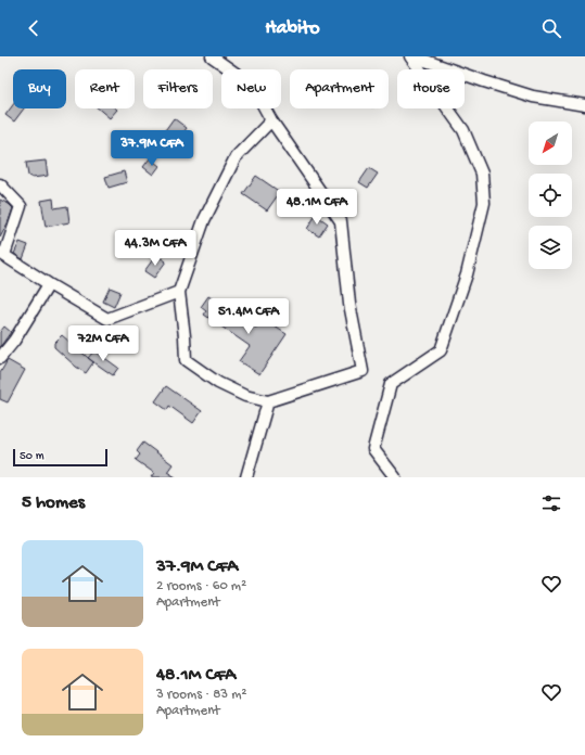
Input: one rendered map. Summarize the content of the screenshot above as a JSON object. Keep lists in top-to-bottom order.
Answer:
{
  "scale_bar": "50 m",
  "north": "bottom left",
  "page": {
    "header": "Habito",
    "chip": [
      "Buy",
      "Rent",
      "Filters",
      "New",
      "Apartment",
      "House"
    ],
    "price": [
      "37.9M CFA",
      "48.1M CFA",
      "44.3M CFA",
      "51.4M CFA",
      "72M CFA"
    ],
    "scale": "50 m",
    "heading": "5 homes",
    "list": [
      {
        "name": "37.9M CFA",
        "note": "2 rooms · 60 m² · Apartment"
      },
      {
        "name": "48.1M CFA",
        "note": "3 rooms · 83 m² · Apartment"
      }
    ]
  }
}
